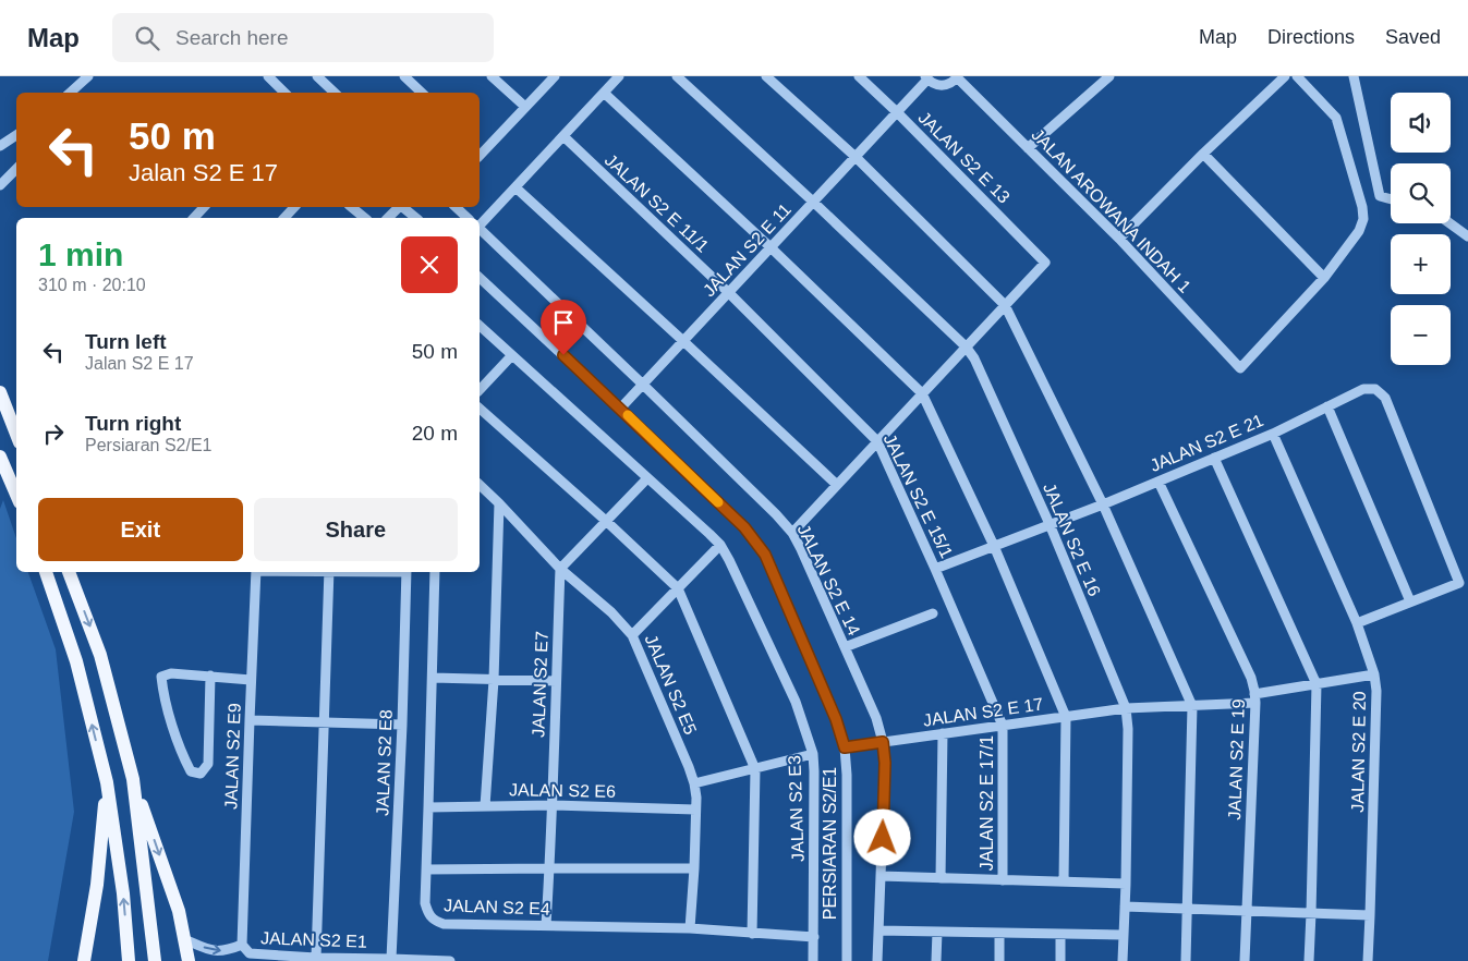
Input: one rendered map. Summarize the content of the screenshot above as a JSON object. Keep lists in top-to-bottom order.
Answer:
{
  "streets": {
    "street": [
      "JALAN S2 E 13",
      "JALAN S2 E 11/1",
      "JALAN AROWANA INDAH 1",
      "JALAN S2 E 11",
      "JALAN S2 E 21",
      "JALAN S2 E 15/1",
      "JALAN S2 E 16",
      "JALAN S2 E 14",
      "JALAN S2 E7",
      "JALAN S2 E5",
      "JALAN S2 E 17",
      "JALAN S2 E 20",
      "JALAN S2 E9",
      "JALAN S2 E 19",
      "JALAN S2 E8",
      "JALAN S2 E6",
      "JALAN S2 E 17/1",
      "JALAN S2 E3",
      "PERSIARAN S2/E1",
      "JALAN S2 E4",
      "JALAN S2 E1"
    ]
  },
  "crossings": [
    ["JALAN S2 E 13", "JALAN S2 E 11"],
    ["JALAN S2 E 11/1", "JALAN S2 E 11"],
    ["JALAN S2 E 11/1", "JALAN S2 E 15/1"],
    ["JALAN S2 E 11", "JALAN S2 E 15/1"],
    ["JALAN S2 E 11", "JALAN S2 E 16"],
    ["JALAN S2 E 11", "JALAN S2 E 14"],
    ["JALAN S2 E 11", "PERSIARAN S2/E1"],
    ["JALAN S2 E 21", "JALAN S2 E 15/1"],
    ["JALAN S2 E 21", "JALAN S2 E 16"],
    ["JALAN S2 E 21", "JALAN S2 E 20"],
    ["JALAN S2 E 21", "JALAN S2 E 19"],
    ["JALAN S2 E 15/1", "JALAN S2 E 17"],
    ["JALAN S2 E 15/1", "JALAN S2 E 17/1"],
    ["JALAN S2 E 16", "JALAN S2 E 17"],
    ["JALAN S2 E 14", "JALAN S2 E 17"],
    ["JALAN S2 E7", "JALAN S2 E5"],
    ["JALAN S2 E7", "JALAN S2 E6"],
    ["JALAN S2 E7", "JALAN S2 E4"],
    ["JALAN S2 E5", "JALAN S2 E6"],
    ["JALAN S2 E5", "JALAN S2 E4"],
    ["JALAN S2 E 17", "JALAN S2 E 20"],
    ["JALAN S2 E 17", "JALAN S2 E 19"],
    ["JALAN S2 E 17", "JALAN S2 E 17/1"],
    ["JALAN S2 E 17", "PERSIARAN S2/E1"],
    ["JALAN S2 E9", "JALAN S2 E1"],
    ["JALAN S2 E8", "JALAN S2 E1"],
    ["JALAN S2 E6", "JALAN S2 E4"],
    ["JALAN S2 E3", "JALAN S2 E4"]
  ],
  "page": {
    "header": "Map",
    "search": "Search here",
    "nav": ["Map", "Directions", "Saved"],
    "map_buttons": ["+", "−"],
    "turn": ["50 m", "Jalan S2 E 17"],
    "heading": ["1 min", "310 m · 20:10"],
    "list": [
      {
        "name": "Turn left",
        "note": "Jalan S2 E 17",
        "value": "50 m"
      },
      {
        "name": "Turn right",
        "note": "Persiaran S2/E1",
        "value": "20 m"
      }
    ],
    "buttons": ["Exit", "Share"]
  }
}
